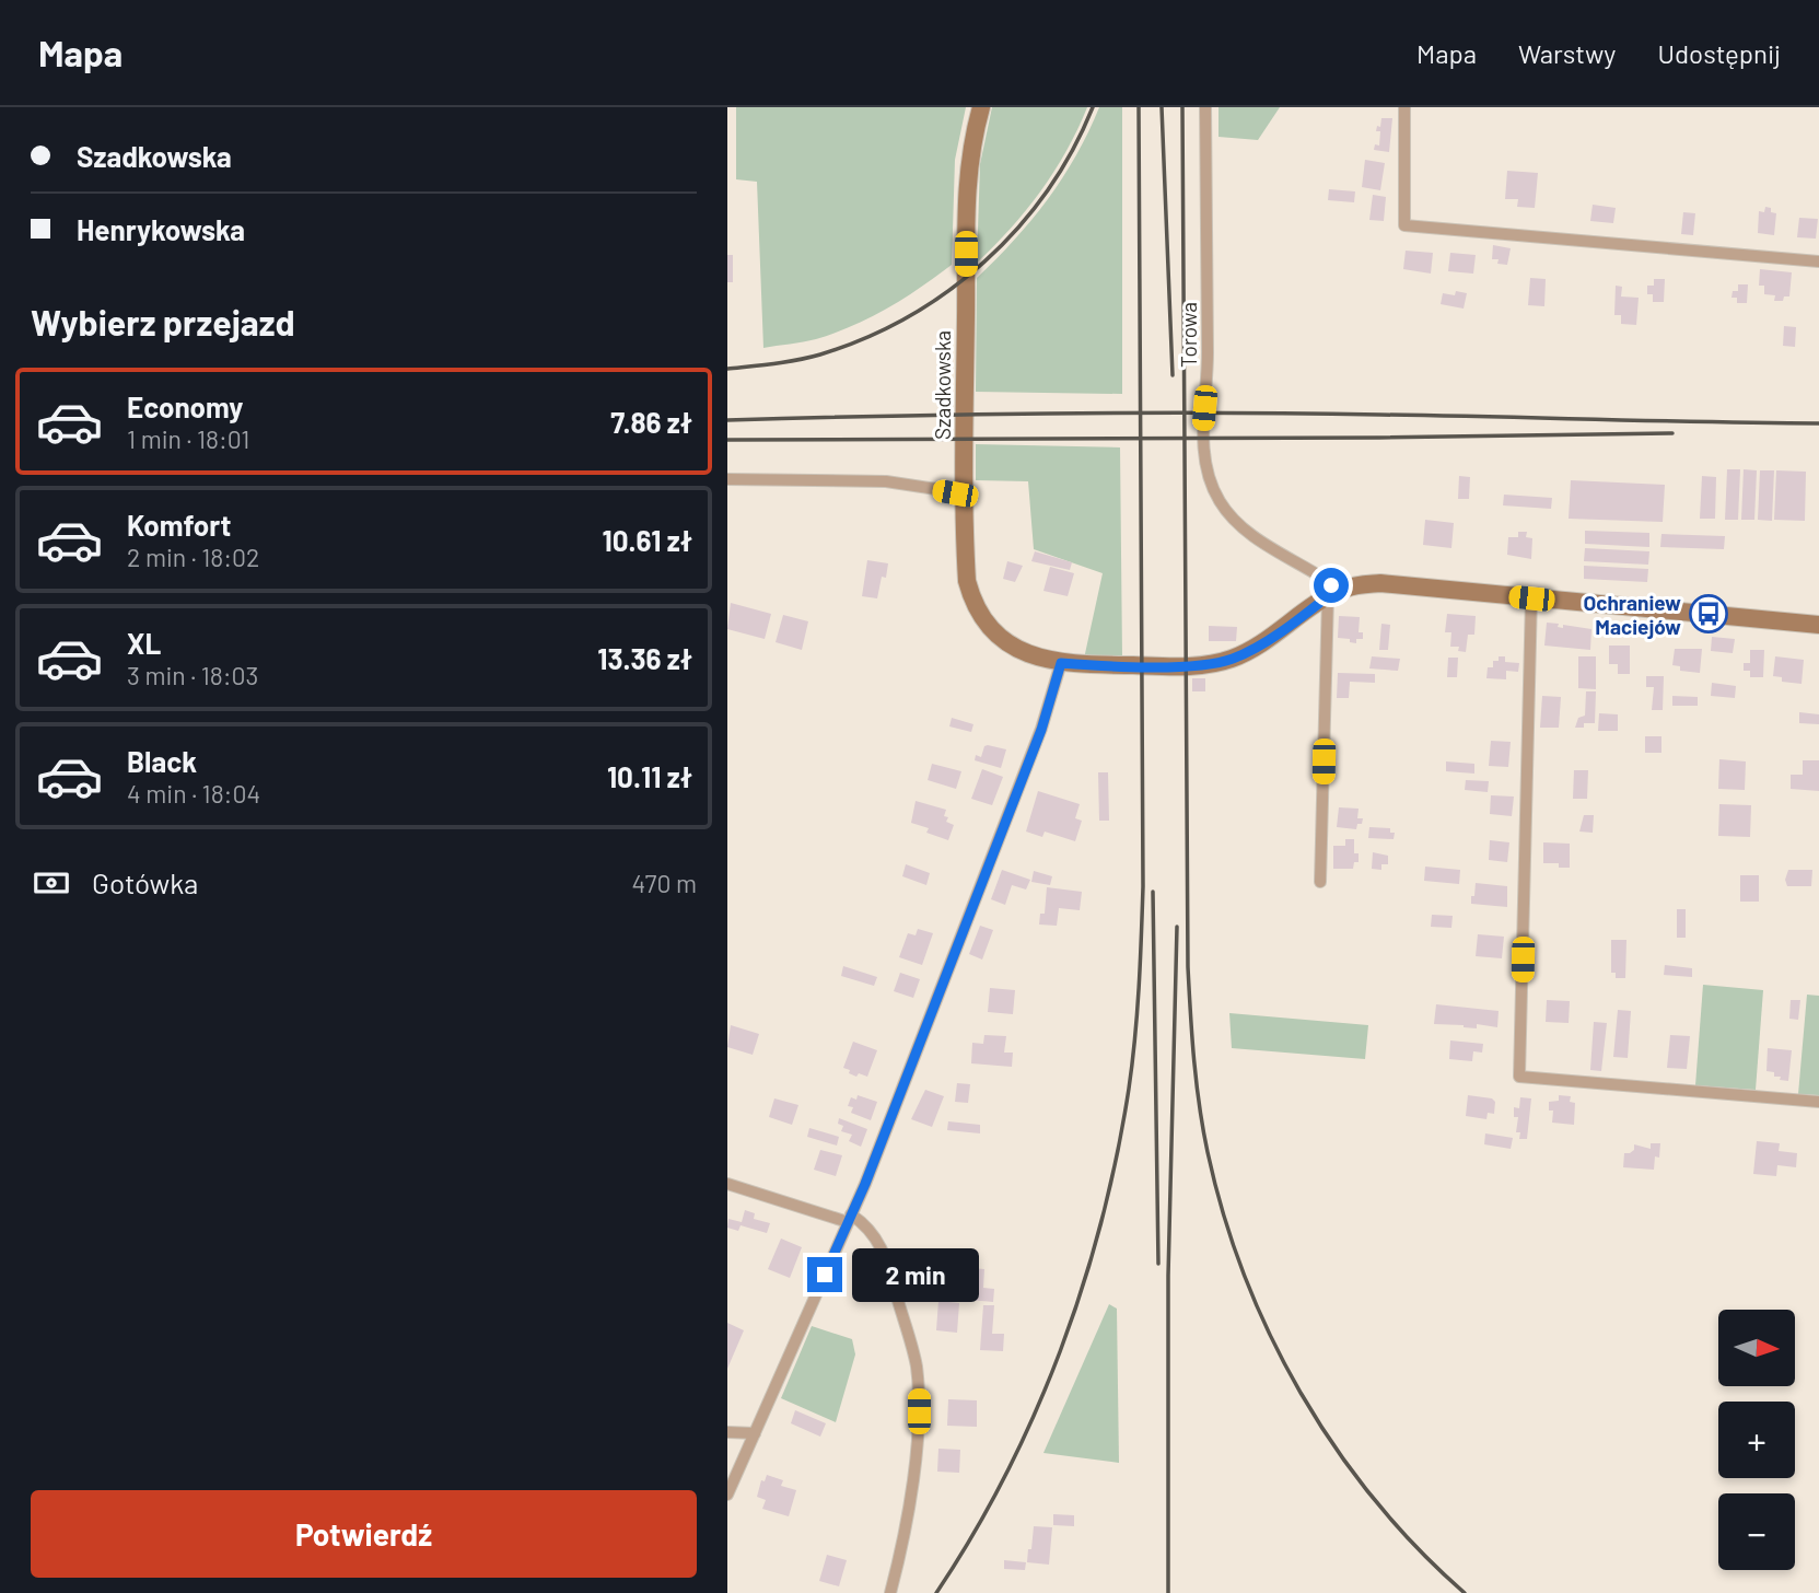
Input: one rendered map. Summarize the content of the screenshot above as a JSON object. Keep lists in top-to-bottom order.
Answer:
{
  "streets": {
    "street": ["Torowa", "Szadkowska"]
  },
  "crossings": [
    ["Torowa", "Szadkowska"]
  ],
  "places": {
    "bus stop": ["Ochraniew Maciejów"]
  },
  "north": "right",
  "page": {
    "header": "Mapa",
    "nav": ["Mapa", "Warstwy", "Udostępnij"],
    "banner": ["Szadkowska", "Henrykowska"],
    "heading": "Wybierz przejazd",
    "list": [
      {
        "name": "Economy",
        "note": "1 min · 18:01",
        "value": "7.86 zł"
      },
      {
        "name": "Komfort",
        "note": "2 min · 18:02",
        "value": "10.61 zł"
      },
      {
        "name": "XL",
        "note": "3 min · 18:03",
        "value": "13.36 zł"
      },
      {
        "name": "Black",
        "note": "4 min · 18:04",
        "value": "10.11 zł"
      }
    ],
    "pay": ["Gotówka", "470 m"],
    "bubble": "2 min",
    "map_buttons": ["+", "−"],
    "buttons": "Potwierdź"
  }
}
